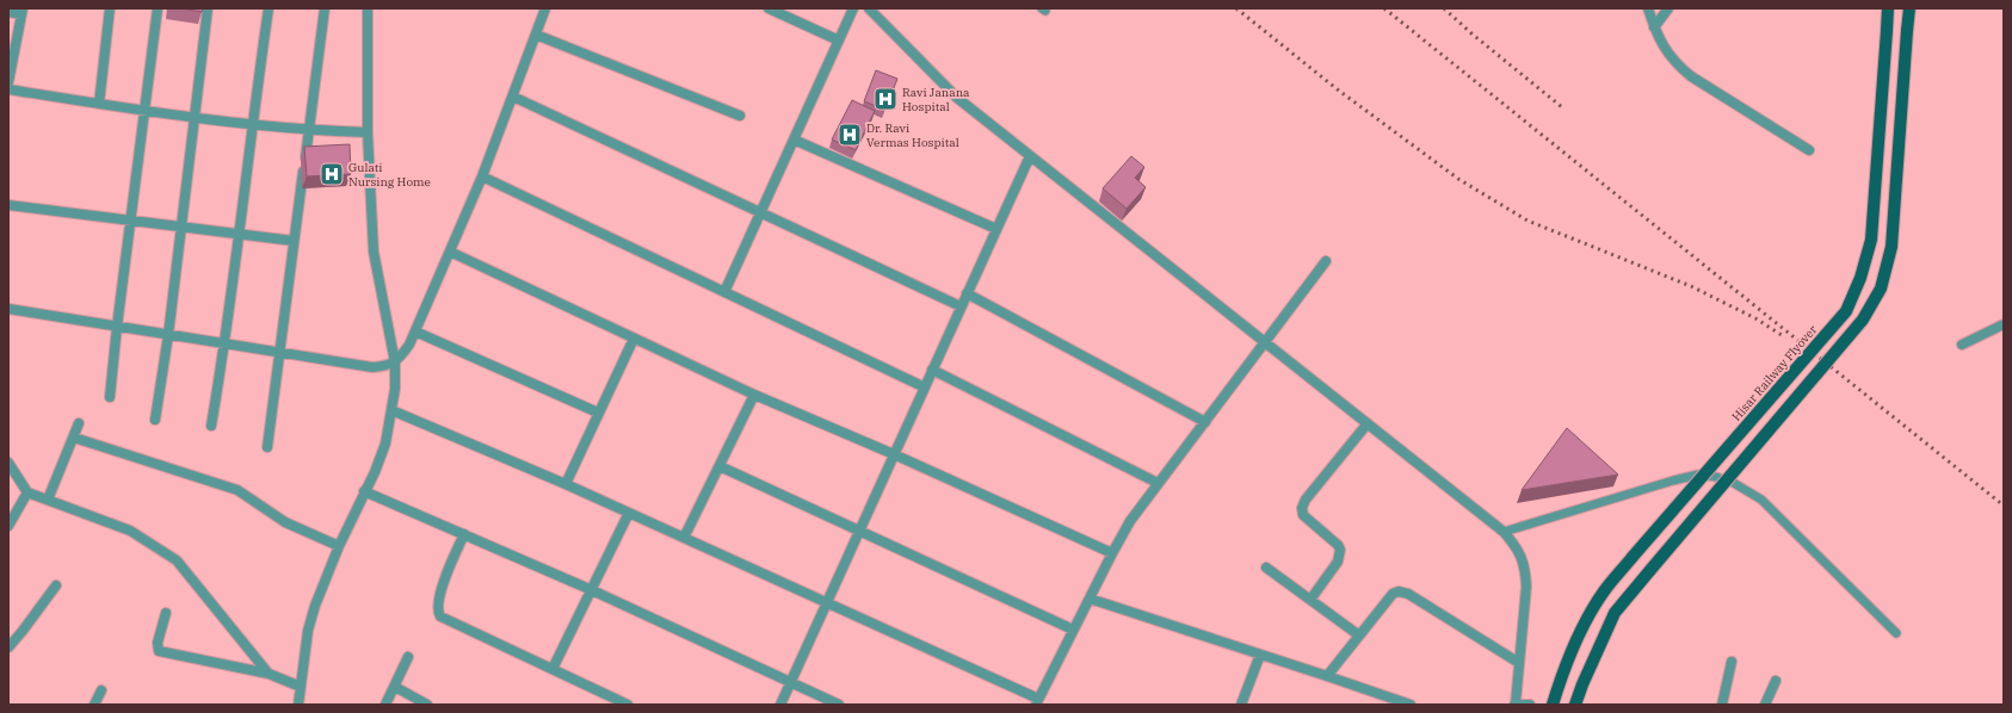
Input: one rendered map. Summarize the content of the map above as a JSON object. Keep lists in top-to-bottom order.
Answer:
{
  "streets": {
    "main road": ["Hisar Railway Flyover"]
  },
  "places": {
    "hospital": ["Ravi Janana Hospital", "Dr. Ravi Vermas Hospital", "Gulati Nursing Home"]
  }
}
